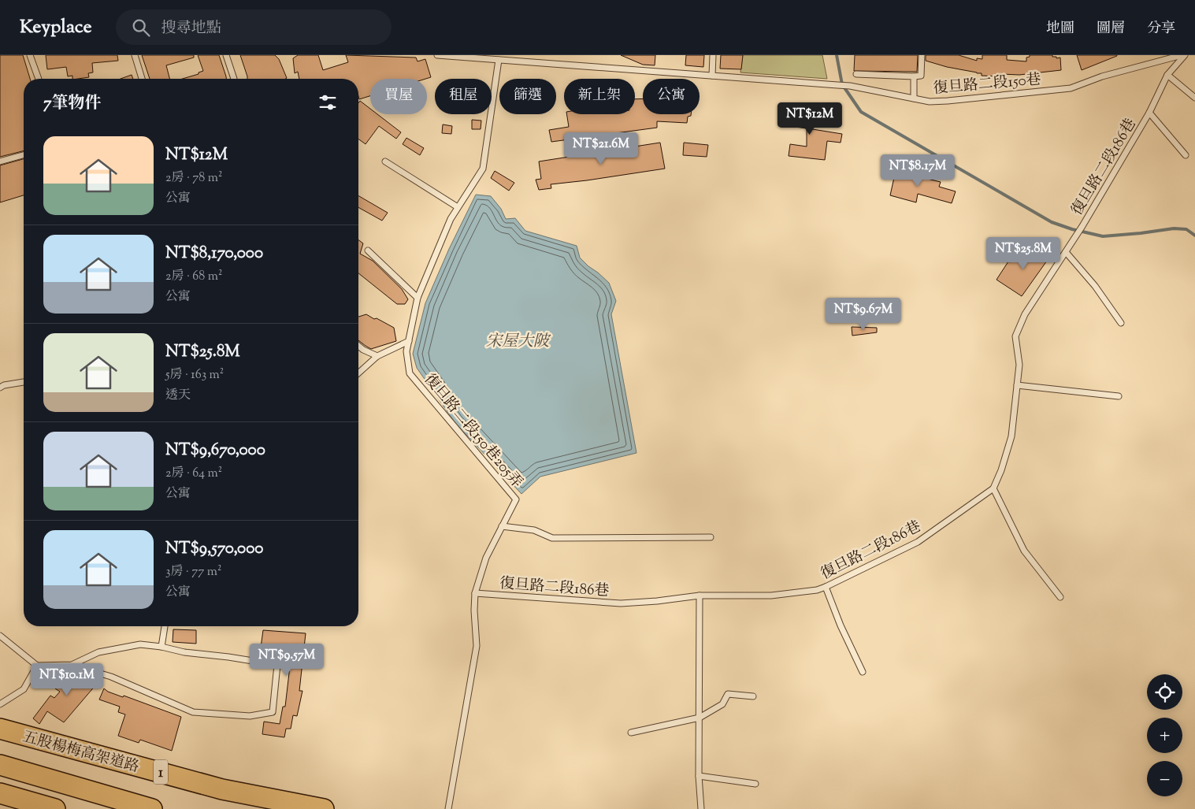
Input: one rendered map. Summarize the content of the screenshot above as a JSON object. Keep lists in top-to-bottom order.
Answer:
{
  "streets": {
    "highway": ["五股楊梅高架道路", "1"],
    "lane": ["復旦路二段150巷", "復旦路二段186巷", "復旦路二段150巷205弄"]
  },
  "crossings": [
    ["復旦路二段150巷", "復旦路二段150巷205弄"],
    ["復旦路二段186巷", "復旦路二段150巷205弄"]
  ],
  "water": ["宋屋大陂"],
  "page": {
    "header": "Keyplace",
    "search": "搜尋地點",
    "nav": ["地圖", "圖層", "分享"],
    "chip": [
      "買屋",
      "租屋",
      "篩選",
      "新上架",
      "公寓"
    ],
    "heading": "7筆物件",
    "price": [
      "NT$12M",
      "NT$21.6M",
      "NT$8.17M",
      "NT$25.8M",
      "NT$9.67M",
      "NT$9.57M",
      "NT$10.1M"
    ],
    "list": [
      {
        "name": "NT$12M",
        "note": "2房 · 78 m² · 公寓"
      },
      {
        "name": "NT$8,170,000",
        "note": "2房 · 68 m² · 公寓"
      },
      {
        "name": "NT$25.8M",
        "note": "5房 · 163 m² · 透天"
      },
      {
        "name": "NT$9,670,000",
        "note": "2房 · 64 m² · 公寓"
      },
      {
        "name": "NT$9,570,000",
        "note": "3房 · 77 m² · 公寓"
      }
    ],
    "map_buttons": ["+", "−"]
  }
}
